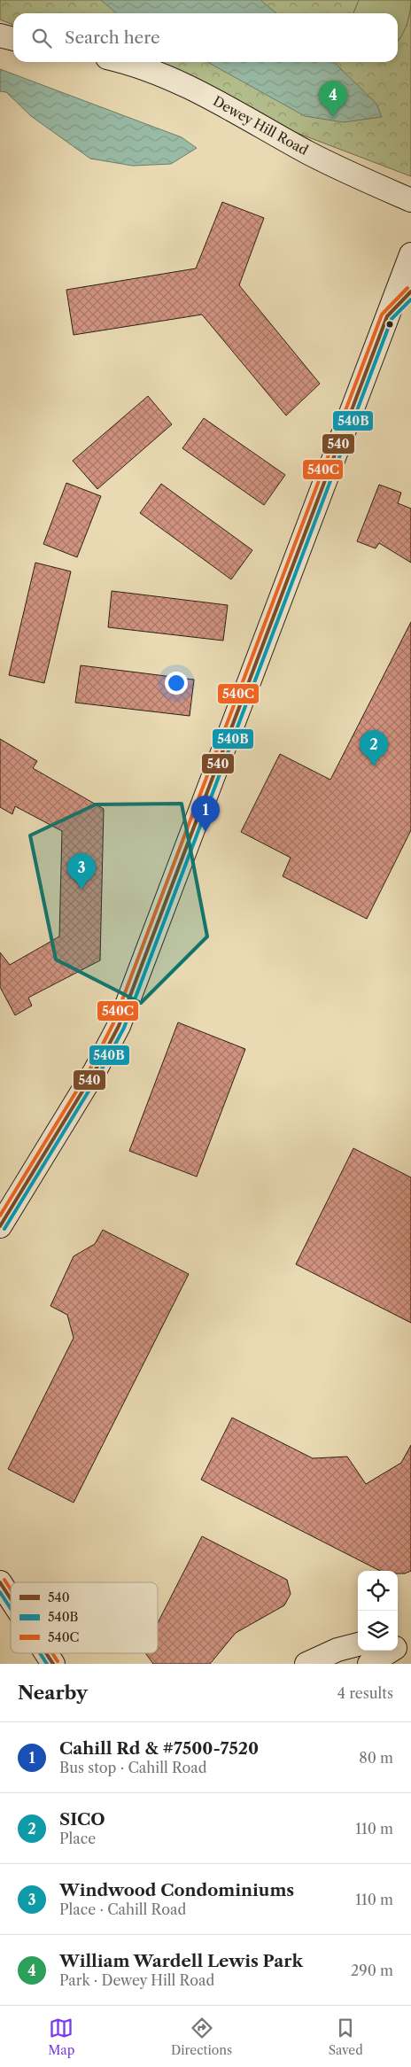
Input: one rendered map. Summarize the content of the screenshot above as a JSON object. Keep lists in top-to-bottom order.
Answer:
{
  "streets": {
    "street": ["Dewey Hill Road"]
  },
  "lines": ["transit line 540C", "transit line 540", "transit line 540B"],
  "legend": ["540", "540B", "540C"],
  "page": {
    "search": "Search here",
    "pins": [
      "4",
      "2",
      "1",
      "3"
    ],
    "heading": ["Nearby", "4 results"],
    "list": [
      {
        "mark": "1",
        "name": "Cahill Rd & #7500-7520",
        "note": "Bus stop · Cahill Road",
        "value": "80 m"
      },
      {
        "mark": "2",
        "name": "SICO",
        "note": "Place",
        "value": "110 m"
      },
      {
        "mark": "3",
        "name": "Windwood Condominiums",
        "note": "Place · Cahill Road",
        "value": "110 m"
      },
      {
        "mark": "4",
        "name": "William Wardell Lewis Park",
        "note": "Park · Dewey Hill Road",
        "value": "290 m"
      }
    ],
    "nav": ["Map", "Directions", "Saved"]
  }
}
